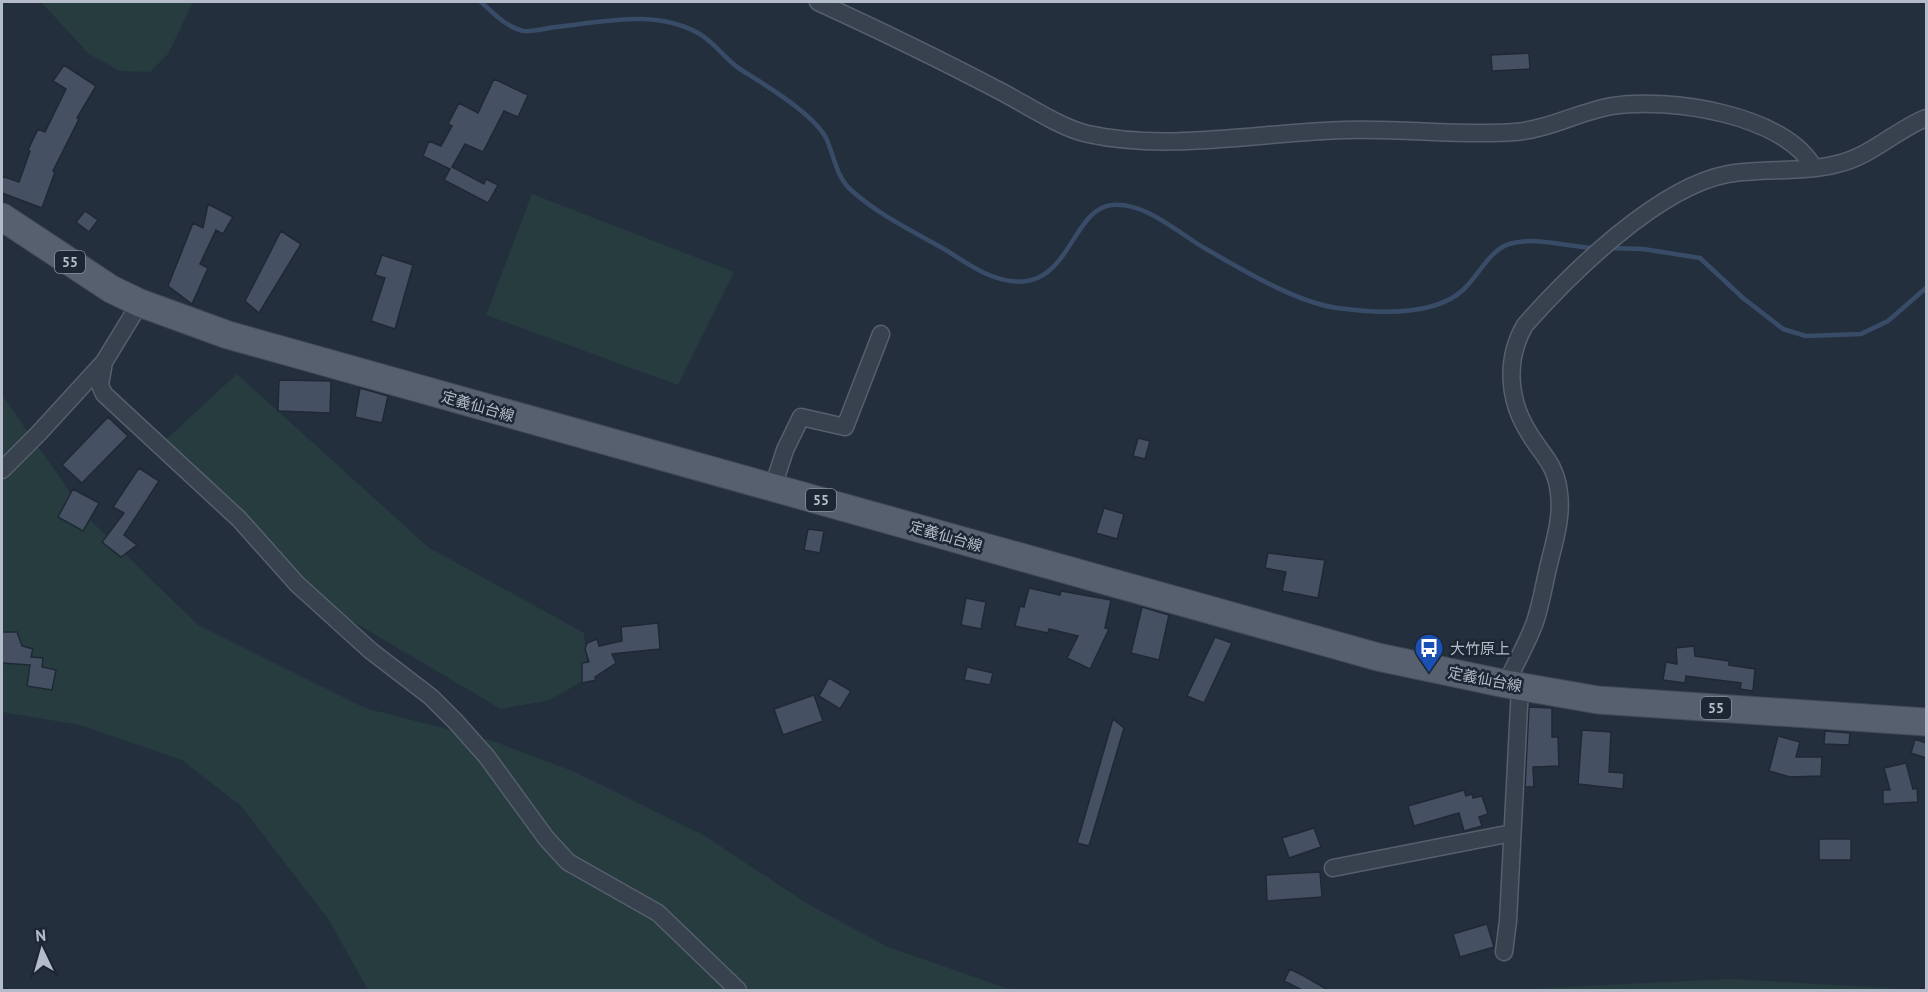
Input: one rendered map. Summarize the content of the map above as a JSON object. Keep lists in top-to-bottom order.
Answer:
{
  "streets": {
    "main road": ["55", "定義仙台線"]
  },
  "places": {
    "bus stop": ["大竹原上"]
  },
  "north": "top"
}
